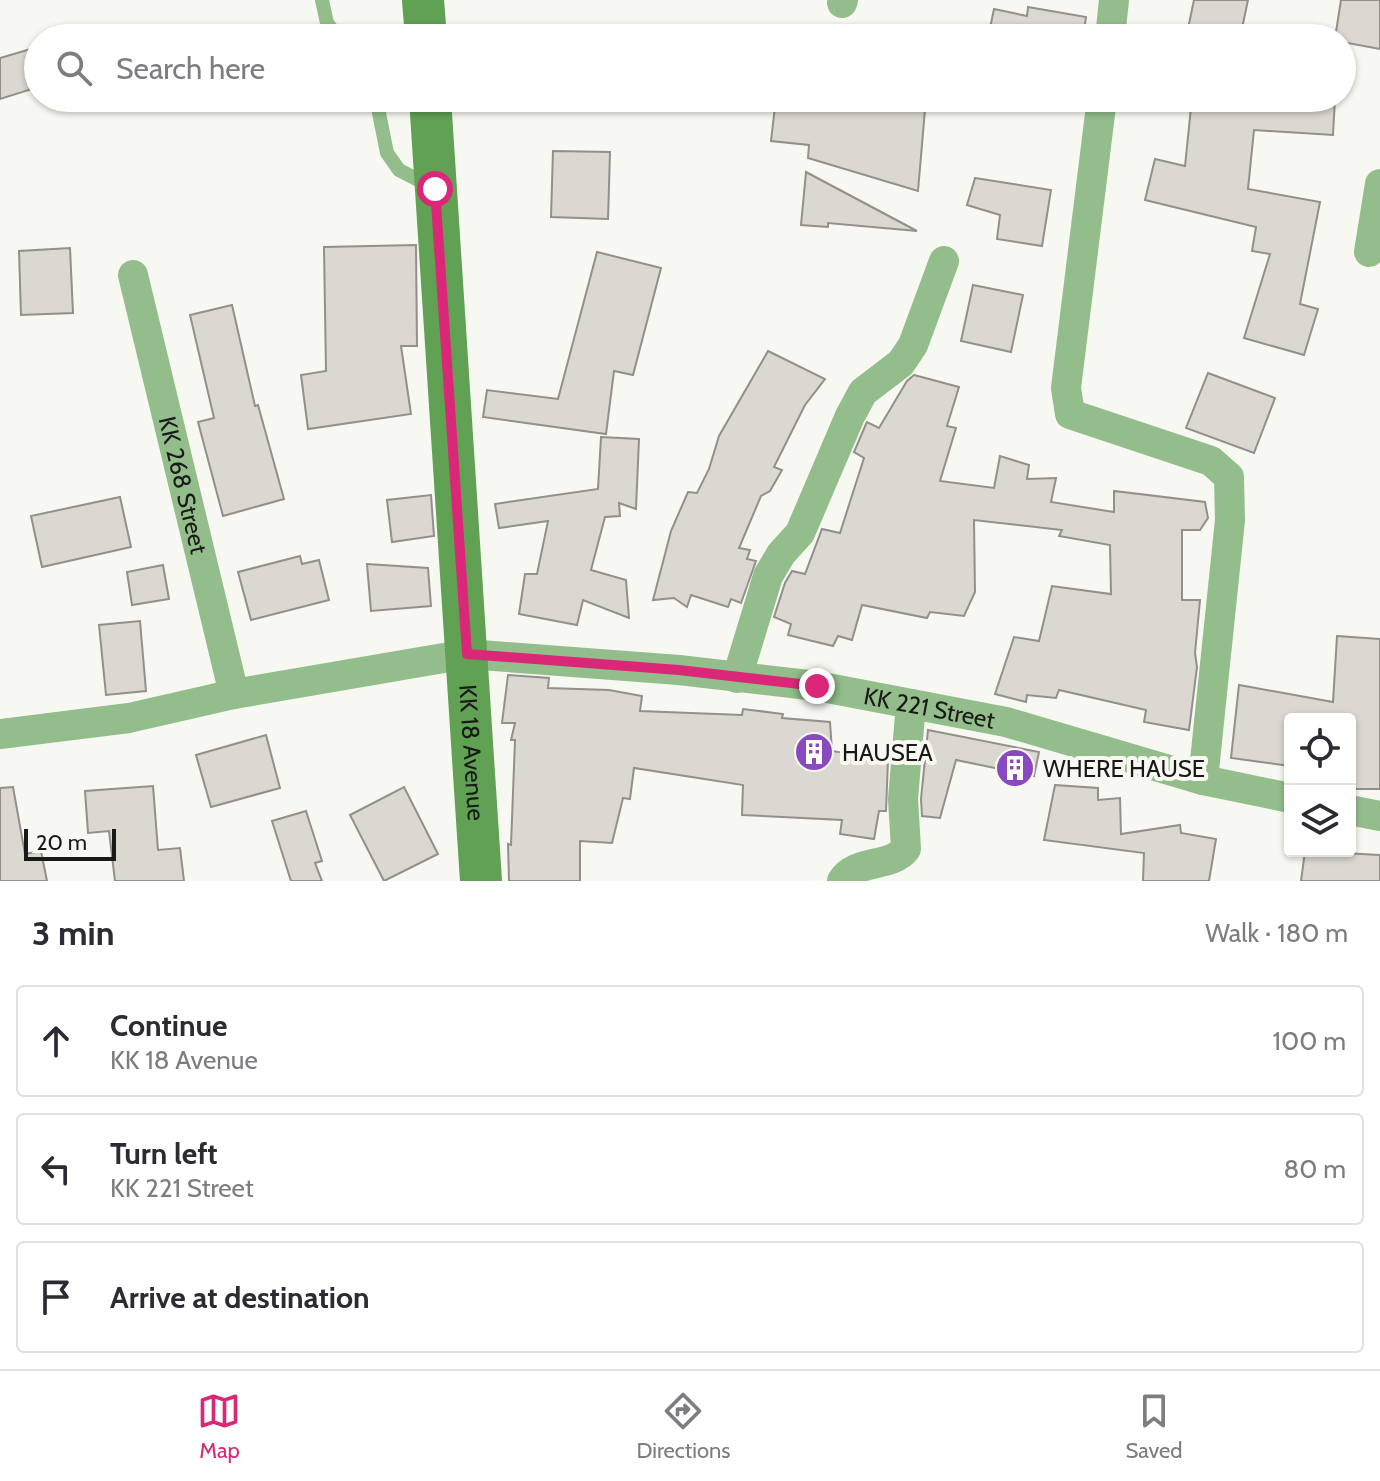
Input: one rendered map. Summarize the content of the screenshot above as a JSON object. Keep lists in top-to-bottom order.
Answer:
{
  "streets": {
    "main road": ["KK 18 Avenue"],
    "street": ["KK 268 Street", "KK 221 Street"]
  },
  "crossings": [
    ["KK 221 Street", "KK 18 Avenue"]
  ],
  "places": {
    "building": ["HAUSEA", "WHERE HAUSE"]
  },
  "scale_bar": "20 m",
  "page": {
    "search": "Search here",
    "scale": "20 m",
    "heading": ["3 min", "Walk · 180 m"],
    "list": [
      ["Continue", "KK 18 Avenue", "100 m"],
      ["Turn left", "KK 221 Street", "80 m"],
      "Arrive at destination"
    ],
    "nav": ["Map", "Directions", "Saved"]
  }
}
